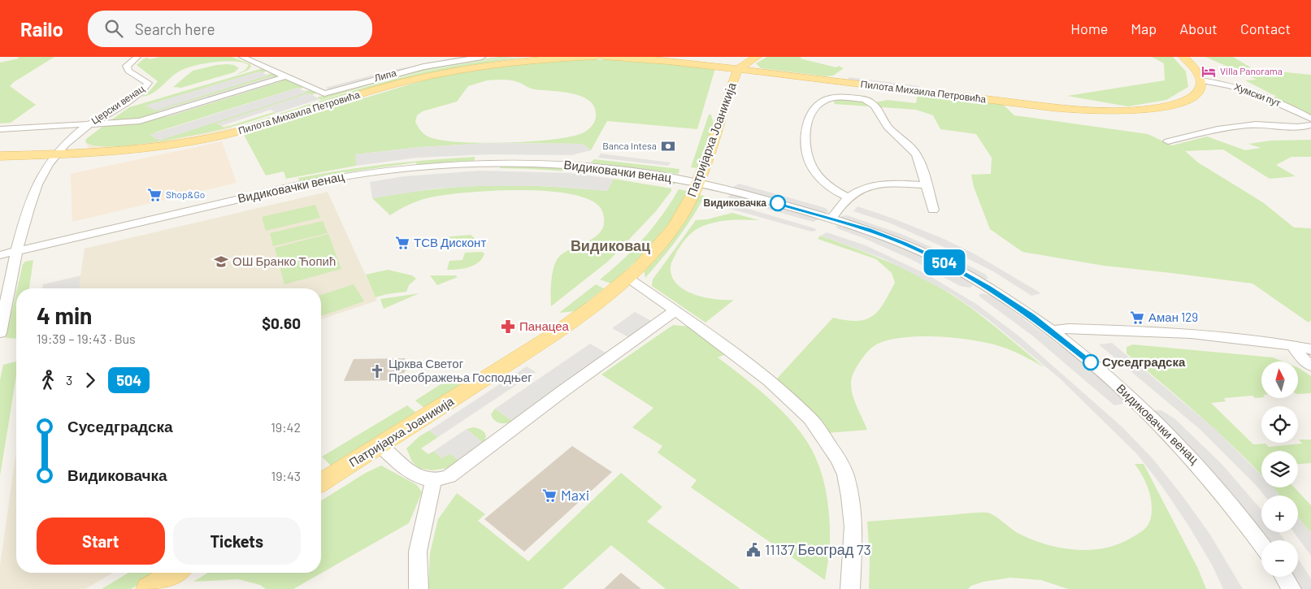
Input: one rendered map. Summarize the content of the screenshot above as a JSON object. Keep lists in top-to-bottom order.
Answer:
{
  "streets": {
    "main road": ["Пилота Михаила Петровића", "Патријарха Јоаникија"],
    "street": [
      "Липа",
      "Хумски пут",
      "Церски венац",
      "Видиковачки венац"
    ]
  },
  "crossings": [
    ["Пилота Михаила Петровића", "Хумски пут"],
    ["Пилота Михаила Петровића", "Церски венац"],
    ["Пилота Михаила Петровића", "Патријарха Јоаникија"],
    ["Патријарха Јоаникија", "Видиковачки венац"]
  ],
  "districts": ["Видиковац"],
  "places": {
    "hotel": ["Villa Panorama"],
    "bank": ["Banca Intesa"],
    "supermarket": [
      "Shop&Go",
      "ТСВ Дисконт",
      "Аман 129",
      "Maxi"
    ],
    "other": ["Видиковачка", "Суседградска"],
    "school or university": ["ОШ Бранко Ћопић"],
    "pharmacy": ["Панацеа"],
    "church": ["Црква Светог Преображења Господњег"],
    "public building": ["11137 Београд 73"]
  },
  "lines": ["bus line 504"],
  "north": "top",
  "page": {
    "header": "Railo",
    "search": "Search here",
    "nav": [
      "Home",
      "Map",
      "About",
      "Contact"
    ],
    "on_map": "504",
    "heading": ["4 min", "19:39 – 19:43 · Bus", "$0.60"],
    "legs": ["3", "504"],
    "map_buttons": ["+", "−"],
    "list": [
      {
        "name": "Суседградска",
        "value": "19:42"
      },
      {
        "name": "Видиковачка",
        "value": "19:43"
      }
    ],
    "buttons": ["Start", "Tickets"]
  }
}
